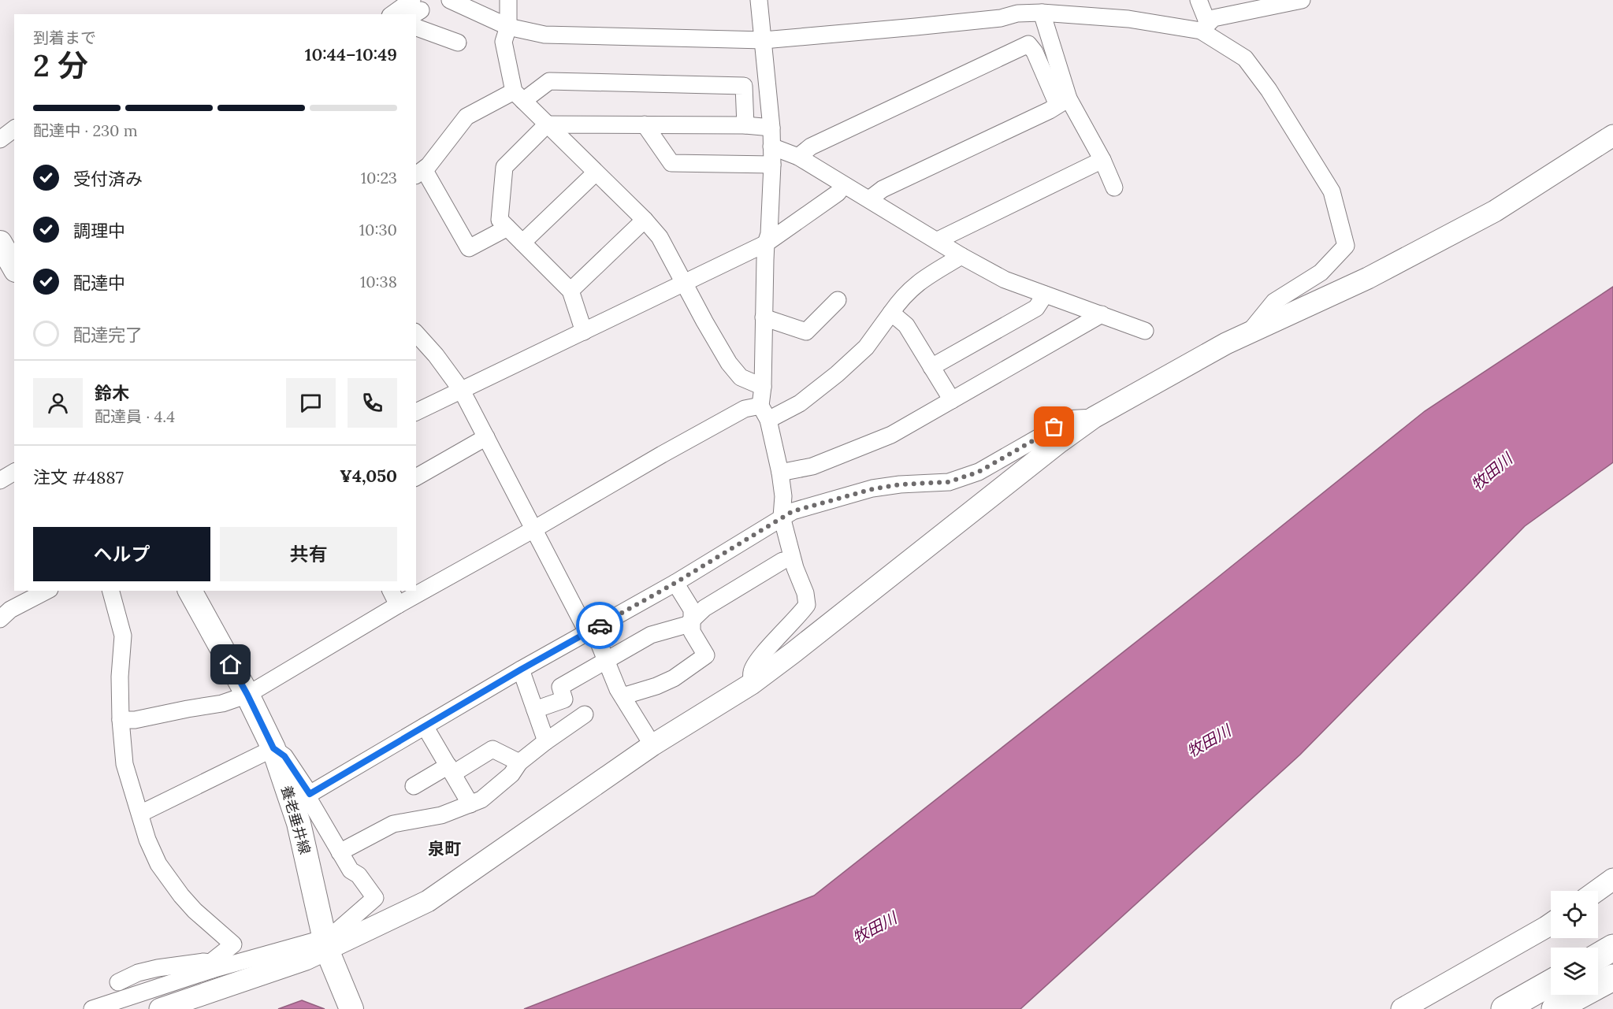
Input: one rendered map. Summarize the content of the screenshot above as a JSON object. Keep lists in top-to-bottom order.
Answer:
{
  "streets": {
    "main road": ["養老垂井線"]
  },
  "districts": ["泉町"],
  "water": ["牧田川"],
  "page": {
    "heading": ["2 分", "到着まで", "10:44–10:49"],
    "panel": [
      "鈴木",
      "配達員 · 4.4",
      "注文 #4887",
      "¥4,050"
    ],
    "bar": "配達中 · 230 m",
    "list": [
      ["受付済み", "10:23"],
      ["調理中", "10:30"],
      ["配達中", "10:38"],
      "配達完了"
    ],
    "buttons": ["ヘルプ", "共有"]
  }
}
